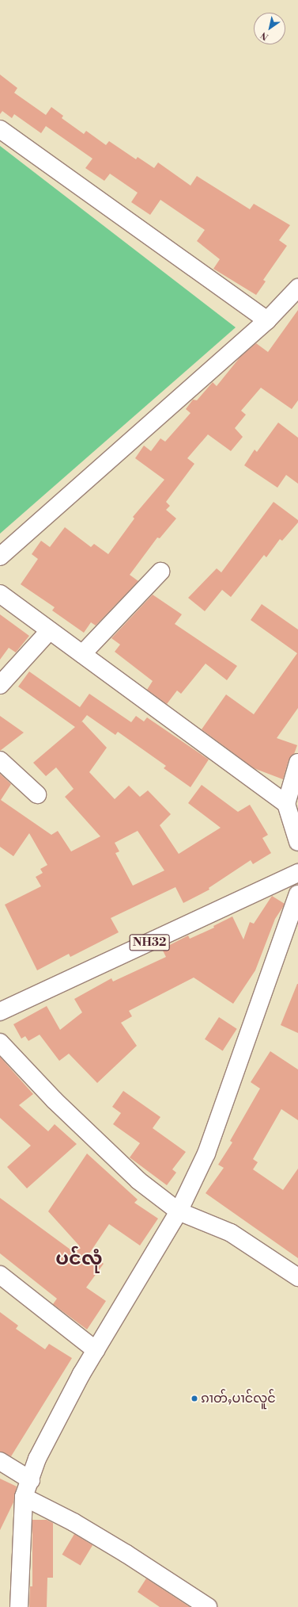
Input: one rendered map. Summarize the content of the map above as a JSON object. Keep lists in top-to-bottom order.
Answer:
{
  "streets": {
    "main road": ["NH32"]
  },
  "districts": ["ပင်လုံ"],
  "places": ["ၵၢတ်ႇပၢင်လူင်"],
  "north": "bottom left"
}
